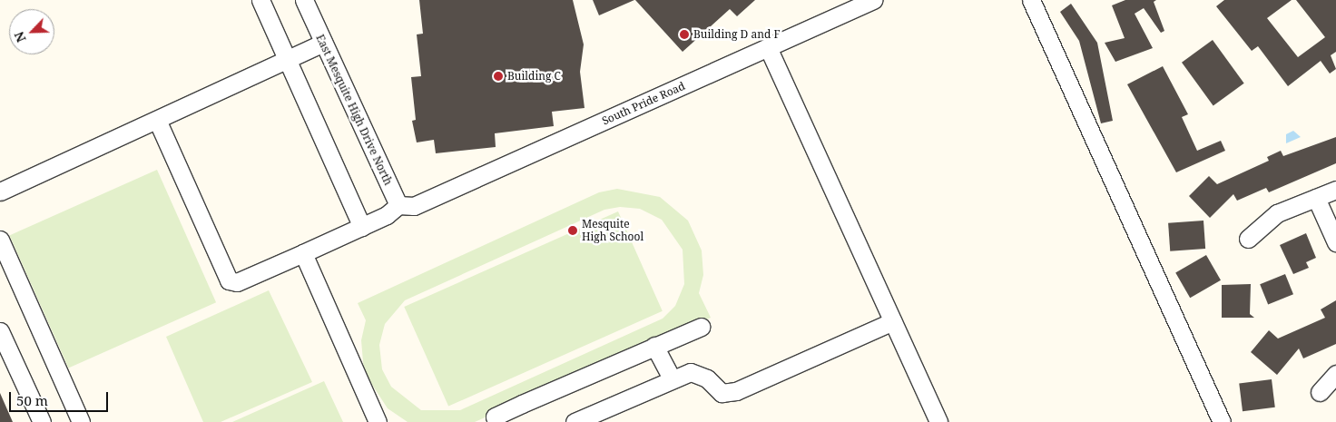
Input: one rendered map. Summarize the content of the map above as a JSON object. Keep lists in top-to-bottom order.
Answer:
{
  "streets": {
    "street": ["South Pride Road", "East Mesquite High Drive North"]
  },
  "crossings": [
    ["South Pride Road", "East Mesquite High Drive North"]
  ],
  "places": ["Building D and F", "Building C", "Mesquite High School"],
  "scale_bar": "50 m",
  "north": "bottom left"
}
